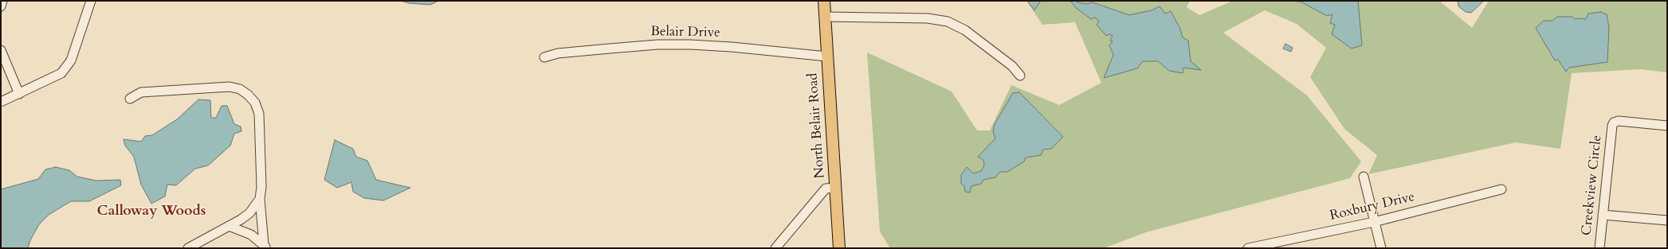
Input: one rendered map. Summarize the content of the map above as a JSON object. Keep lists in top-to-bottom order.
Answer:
{
  "streets": {
    "main road": ["North Belair Road"],
    "street": ["Belair Drive", "Creekview Circle", "Roxbury Drive"]
  },
  "crossings": [
    ["Belair Drive", "North Belair Road"]
  ],
  "districts": ["Calloway Woods"]
}
